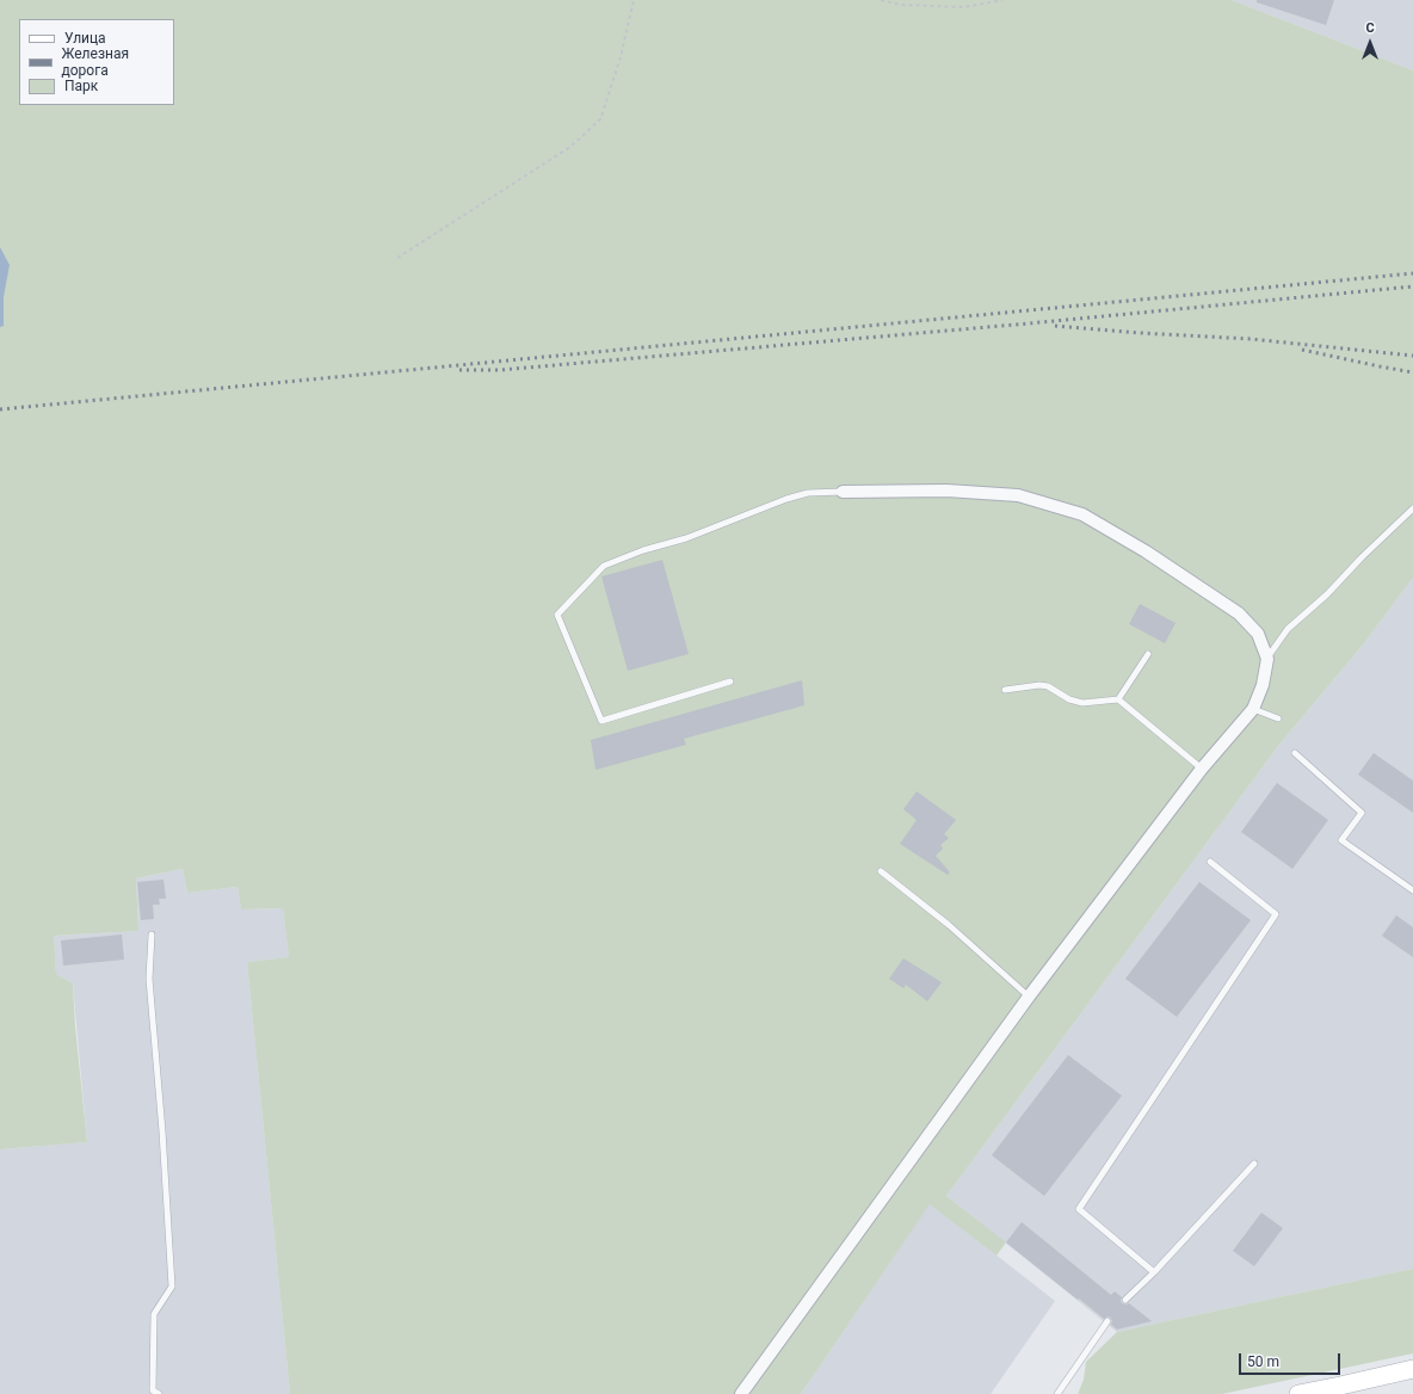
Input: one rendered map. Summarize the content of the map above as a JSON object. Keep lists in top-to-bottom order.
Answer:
{
  "legend": ["Улица", "Железная дорога", "Парк"],
  "scale_bar": "50 m",
  "north": "top"
}
